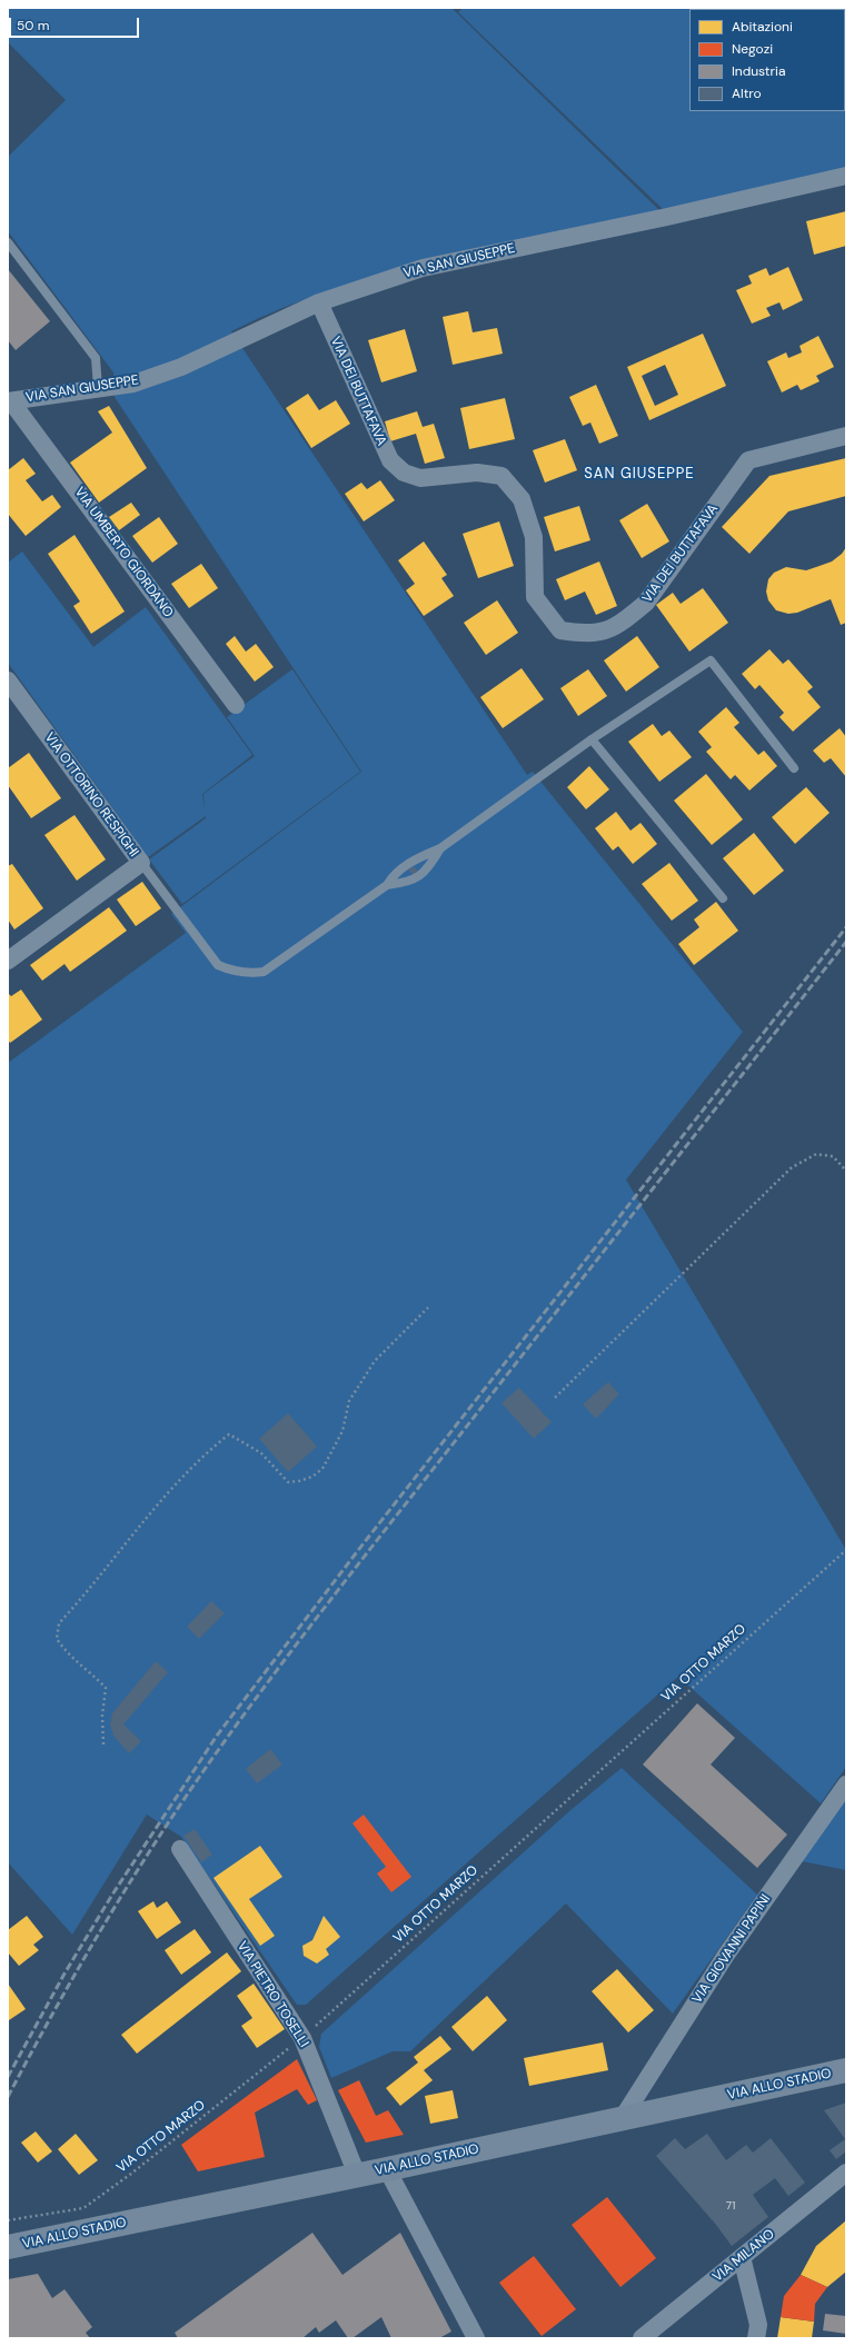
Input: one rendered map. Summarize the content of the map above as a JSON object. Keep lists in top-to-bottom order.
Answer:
{
  "streets": {
    "main road": ["VIA ALLO STADIO"],
    "street": [
      "VIA SAN GIUSEPPE",
      "VIA DEI BUTTAFAVA",
      "VIA UMBERTO GIORDANO",
      "VIA OTTORINO RESPIGHI",
      "VIA GIOVANNI PAPINI",
      "VIA PIETRO TOSELLI",
      "VIA MILANO"
    ],
    "path": ["VIA OTTO MARZO"]
  },
  "crossings": [
    ["VIA SAN GIUSEPPE", "VIA DEI BUTTAFAVA"],
    ["VIA SAN GIUSEPPE", "VIA UMBERTO GIORDANO"],
    ["VIA OTTO MARZO", "VIA PIETRO TOSELLI"],
    ["VIA GIOVANNI PAPINI", "VIA ALLO STADIO"],
    ["VIA PIETRO TOSELLI", "VIA ALLO STADIO"]
  ],
  "districts": ["SAN GIUSEPPE"],
  "house_numbers": ["71"],
  "legend": [
    "Abitazioni",
    "Negozi",
    "Industria",
    "Altro"
  ],
  "scale_bar": "50 m"
}
